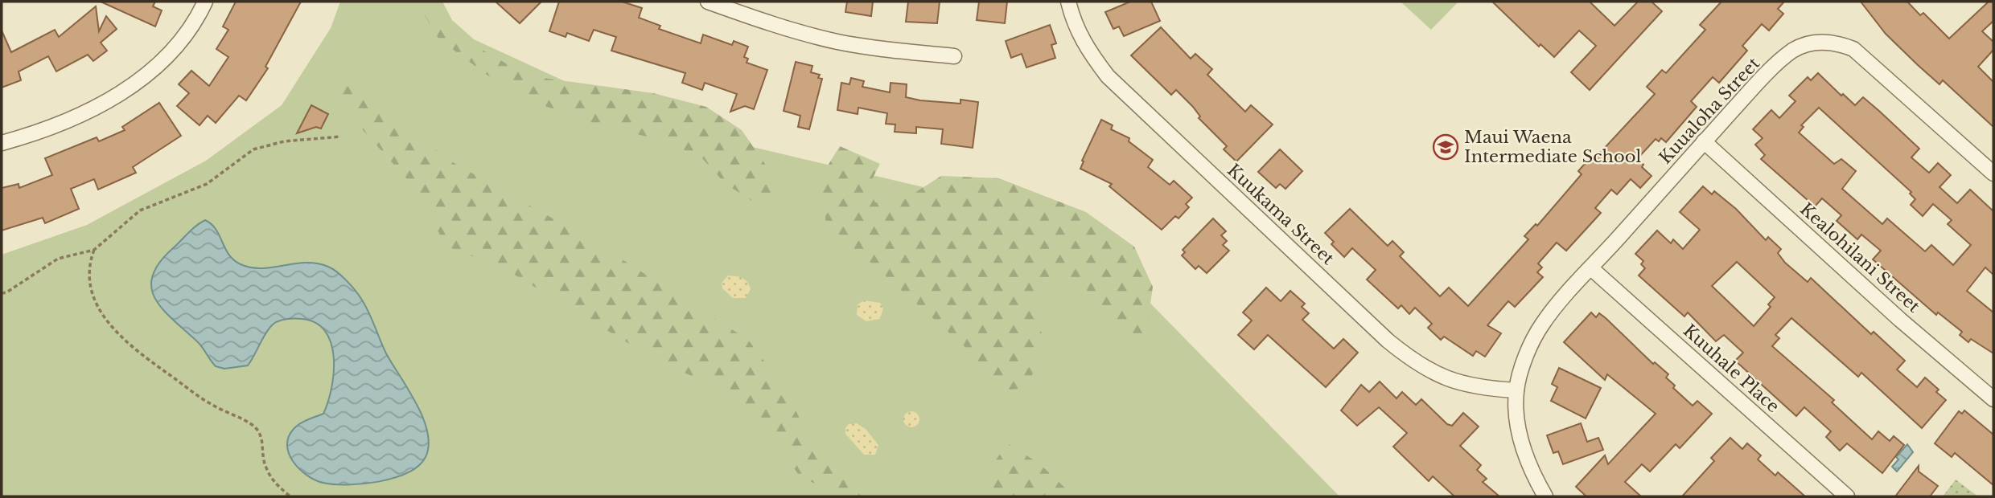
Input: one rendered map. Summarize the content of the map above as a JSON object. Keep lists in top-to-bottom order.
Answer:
{
  "streets": {
    "street": [
      "Kuualoha Street",
      "Kuukama Street",
      "Kealohilani Street",
      "Kuuhale Place"
    ]
  },
  "crossings": [
    ["Kuualoha Street", "Kuukama Street"],
    ["Kuualoha Street", "Kealohilani Street"],
    ["Kuualoha Street", "Kuuhale Place"]
  ],
  "places": {
    "school or university": ["Maui Waena Intermediate School"]
  }
}
